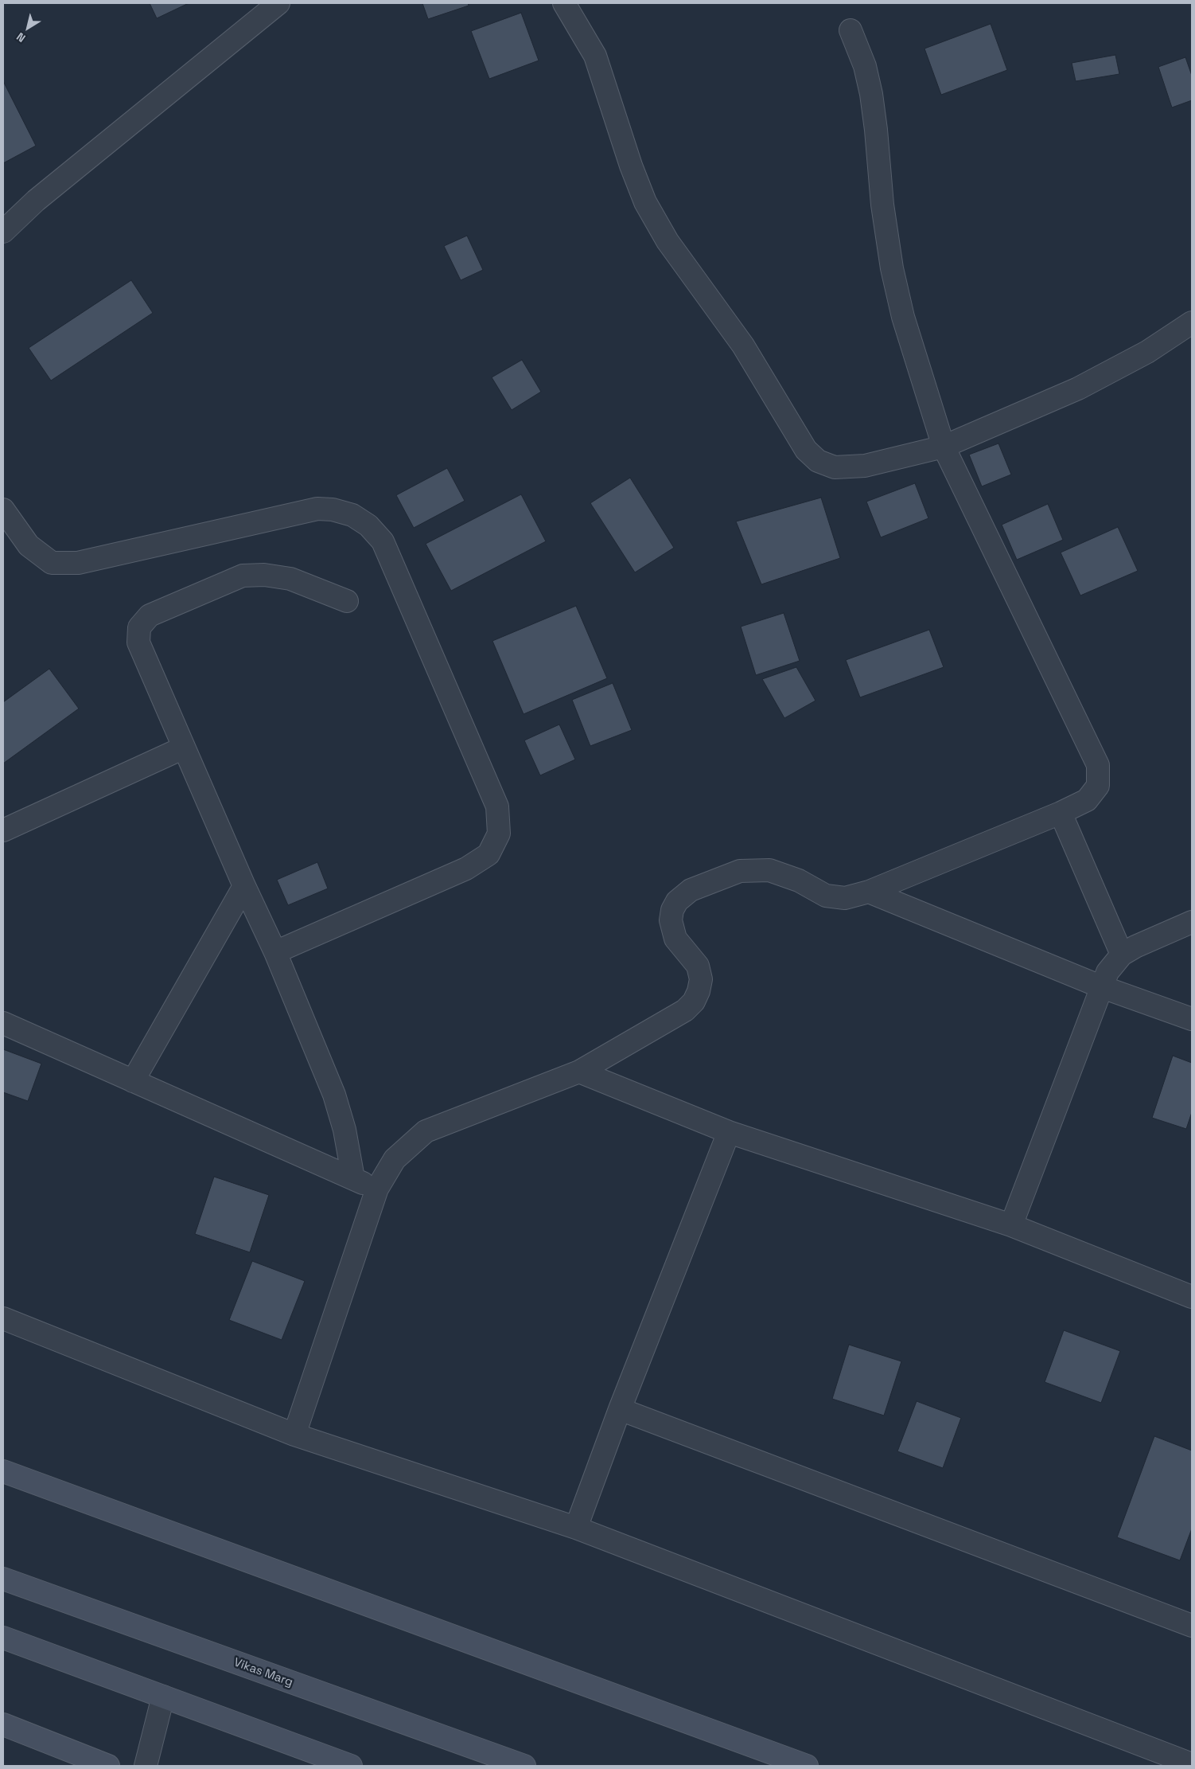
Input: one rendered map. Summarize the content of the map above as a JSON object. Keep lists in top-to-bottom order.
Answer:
{
  "streets": {
    "street": ["Vikas Marg"]
  },
  "north": "bottom left"
}
